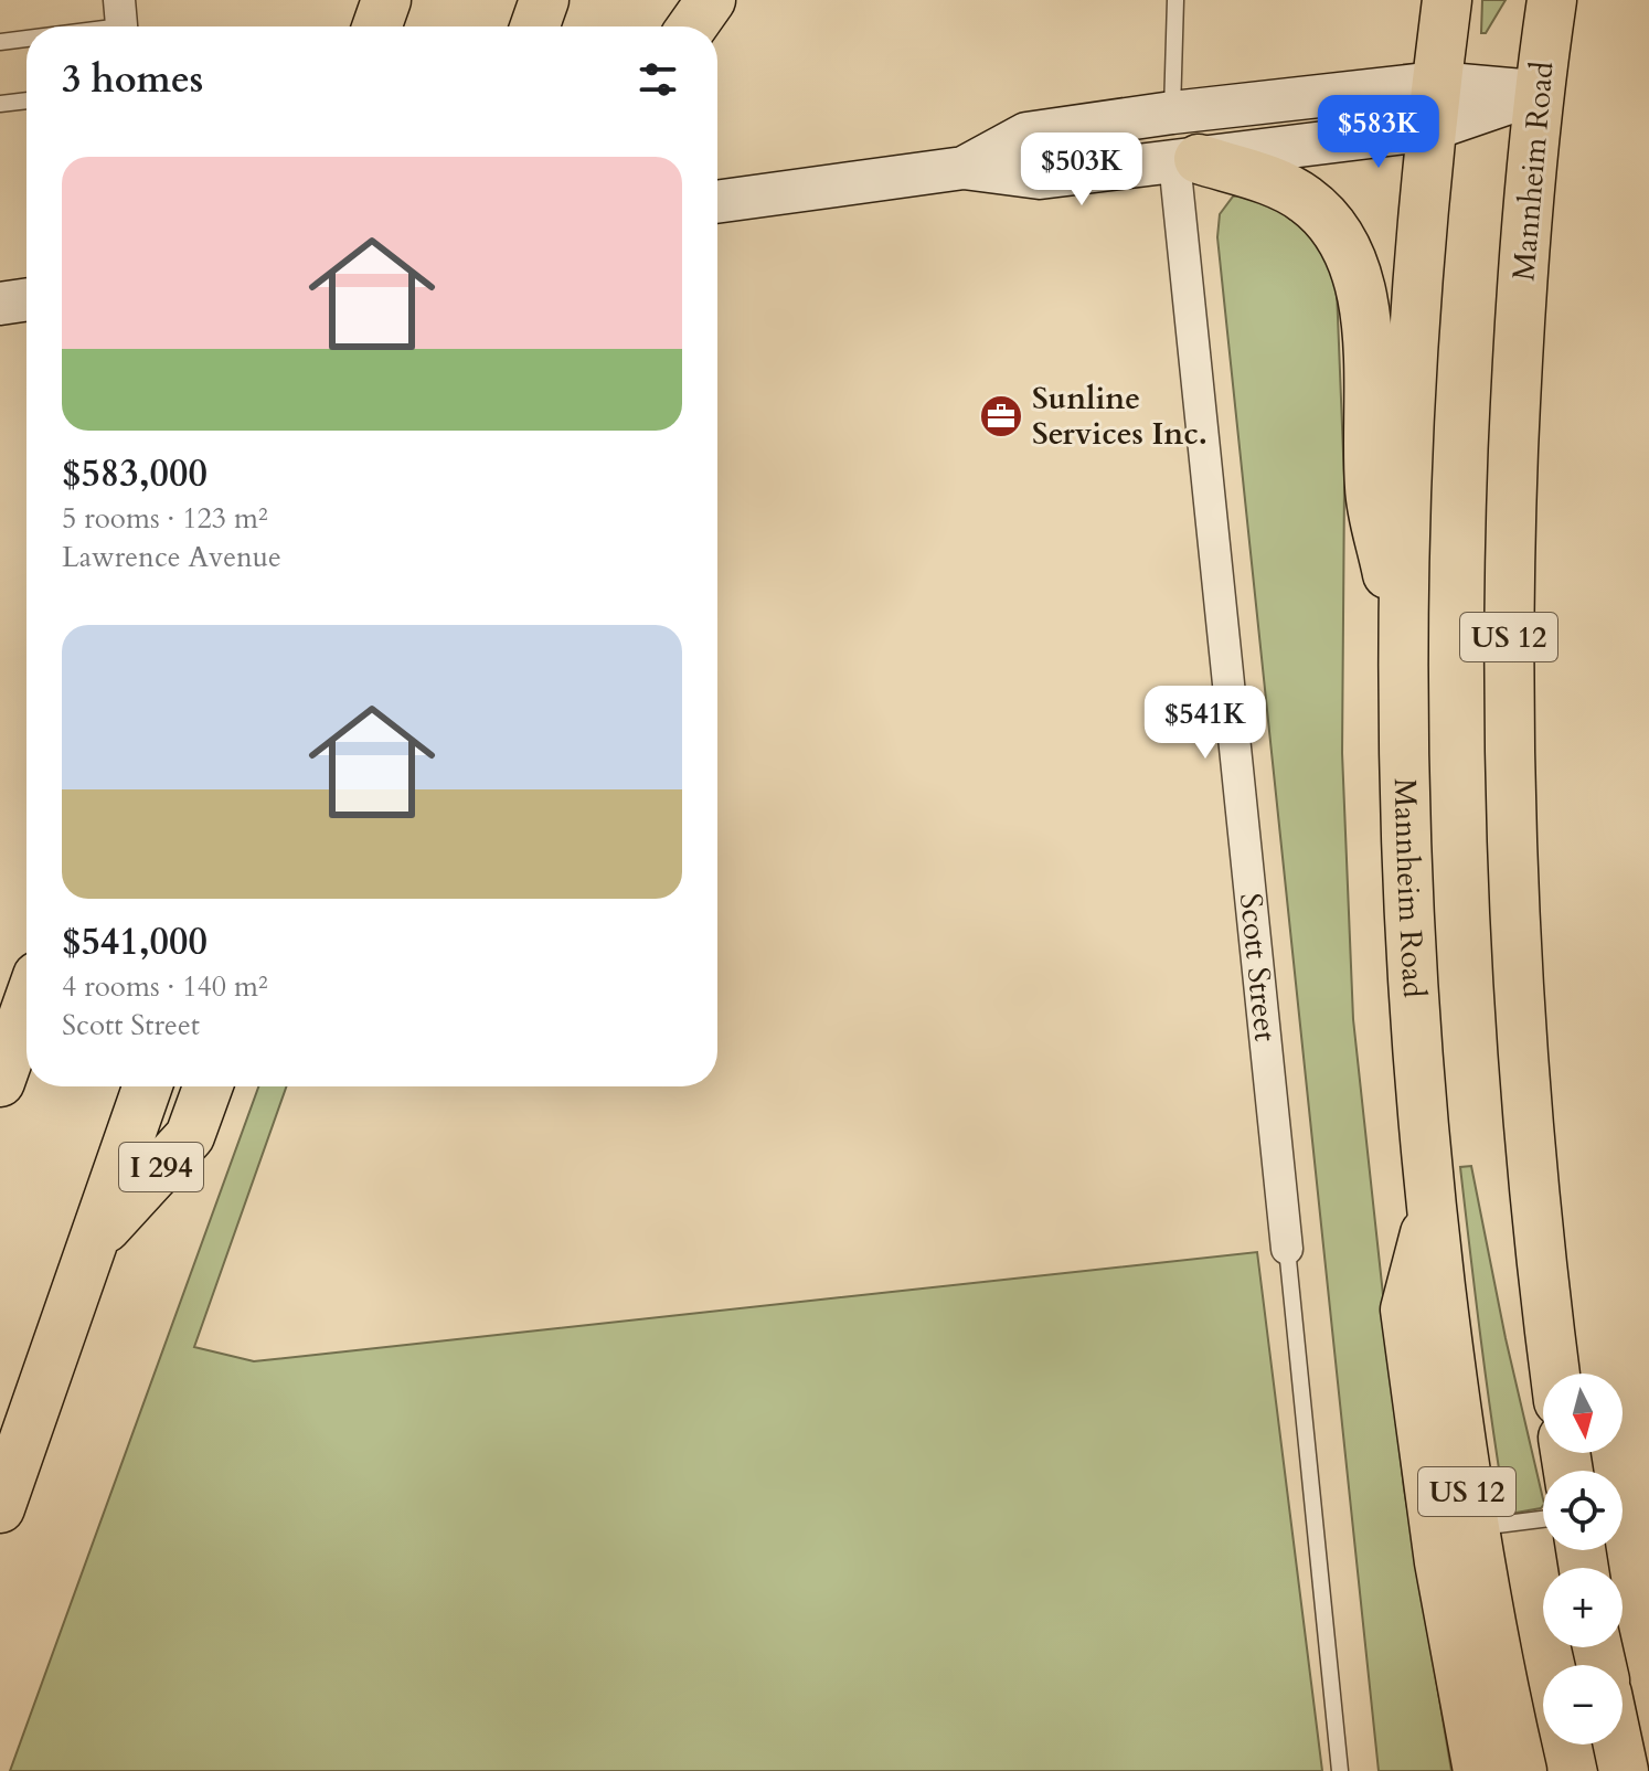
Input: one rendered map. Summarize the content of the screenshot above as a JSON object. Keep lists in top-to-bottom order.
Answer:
{
  "streets": {
    "main road": ["Mannheim Road", "US 12", "I 294"],
    "street": ["Scott Street"]
  },
  "places": {
    "office": ["Sunline Services Inc."]
  },
  "north": "bottom",
  "page": {
    "heading": "3 homes",
    "price": ["$583K", "$503K", "$541K"],
    "list": [
      {
        "name": "$583,000",
        "note": "5 rooms · 123 m² · Lawrence Avenue"
      },
      {
        "name": "$541,000",
        "note": "4 rooms · 140 m² · Scott Street"
      }
    ],
    "map_buttons": ["+", "−"]
  }
}
